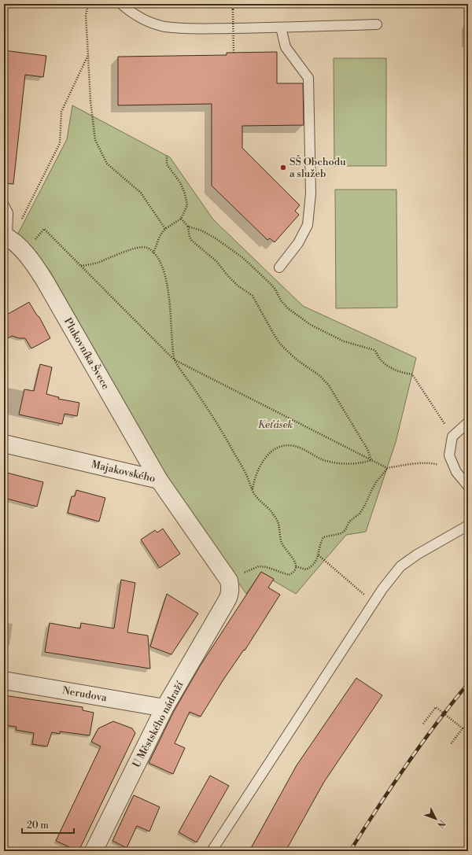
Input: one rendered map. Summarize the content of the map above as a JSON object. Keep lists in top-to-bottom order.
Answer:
{
  "streets": {
    "street": [
      "Plukovníka Švece",
      "Majakovského",
      "Nerudova",
      "U Městského nádraží"
    ]
  },
  "crossings": [
    ["Plukovníka Švece", "Majakovského"],
    ["Majakovského", "U Městského nádraží"],
    ["Nerudova", "U Městského nádraží"]
  ],
  "parks": ["Keťásek"],
  "places": ["SŠ Obchodu a služeb"],
  "scale_bar": "20 m",
  "north": "bottom right"
}
